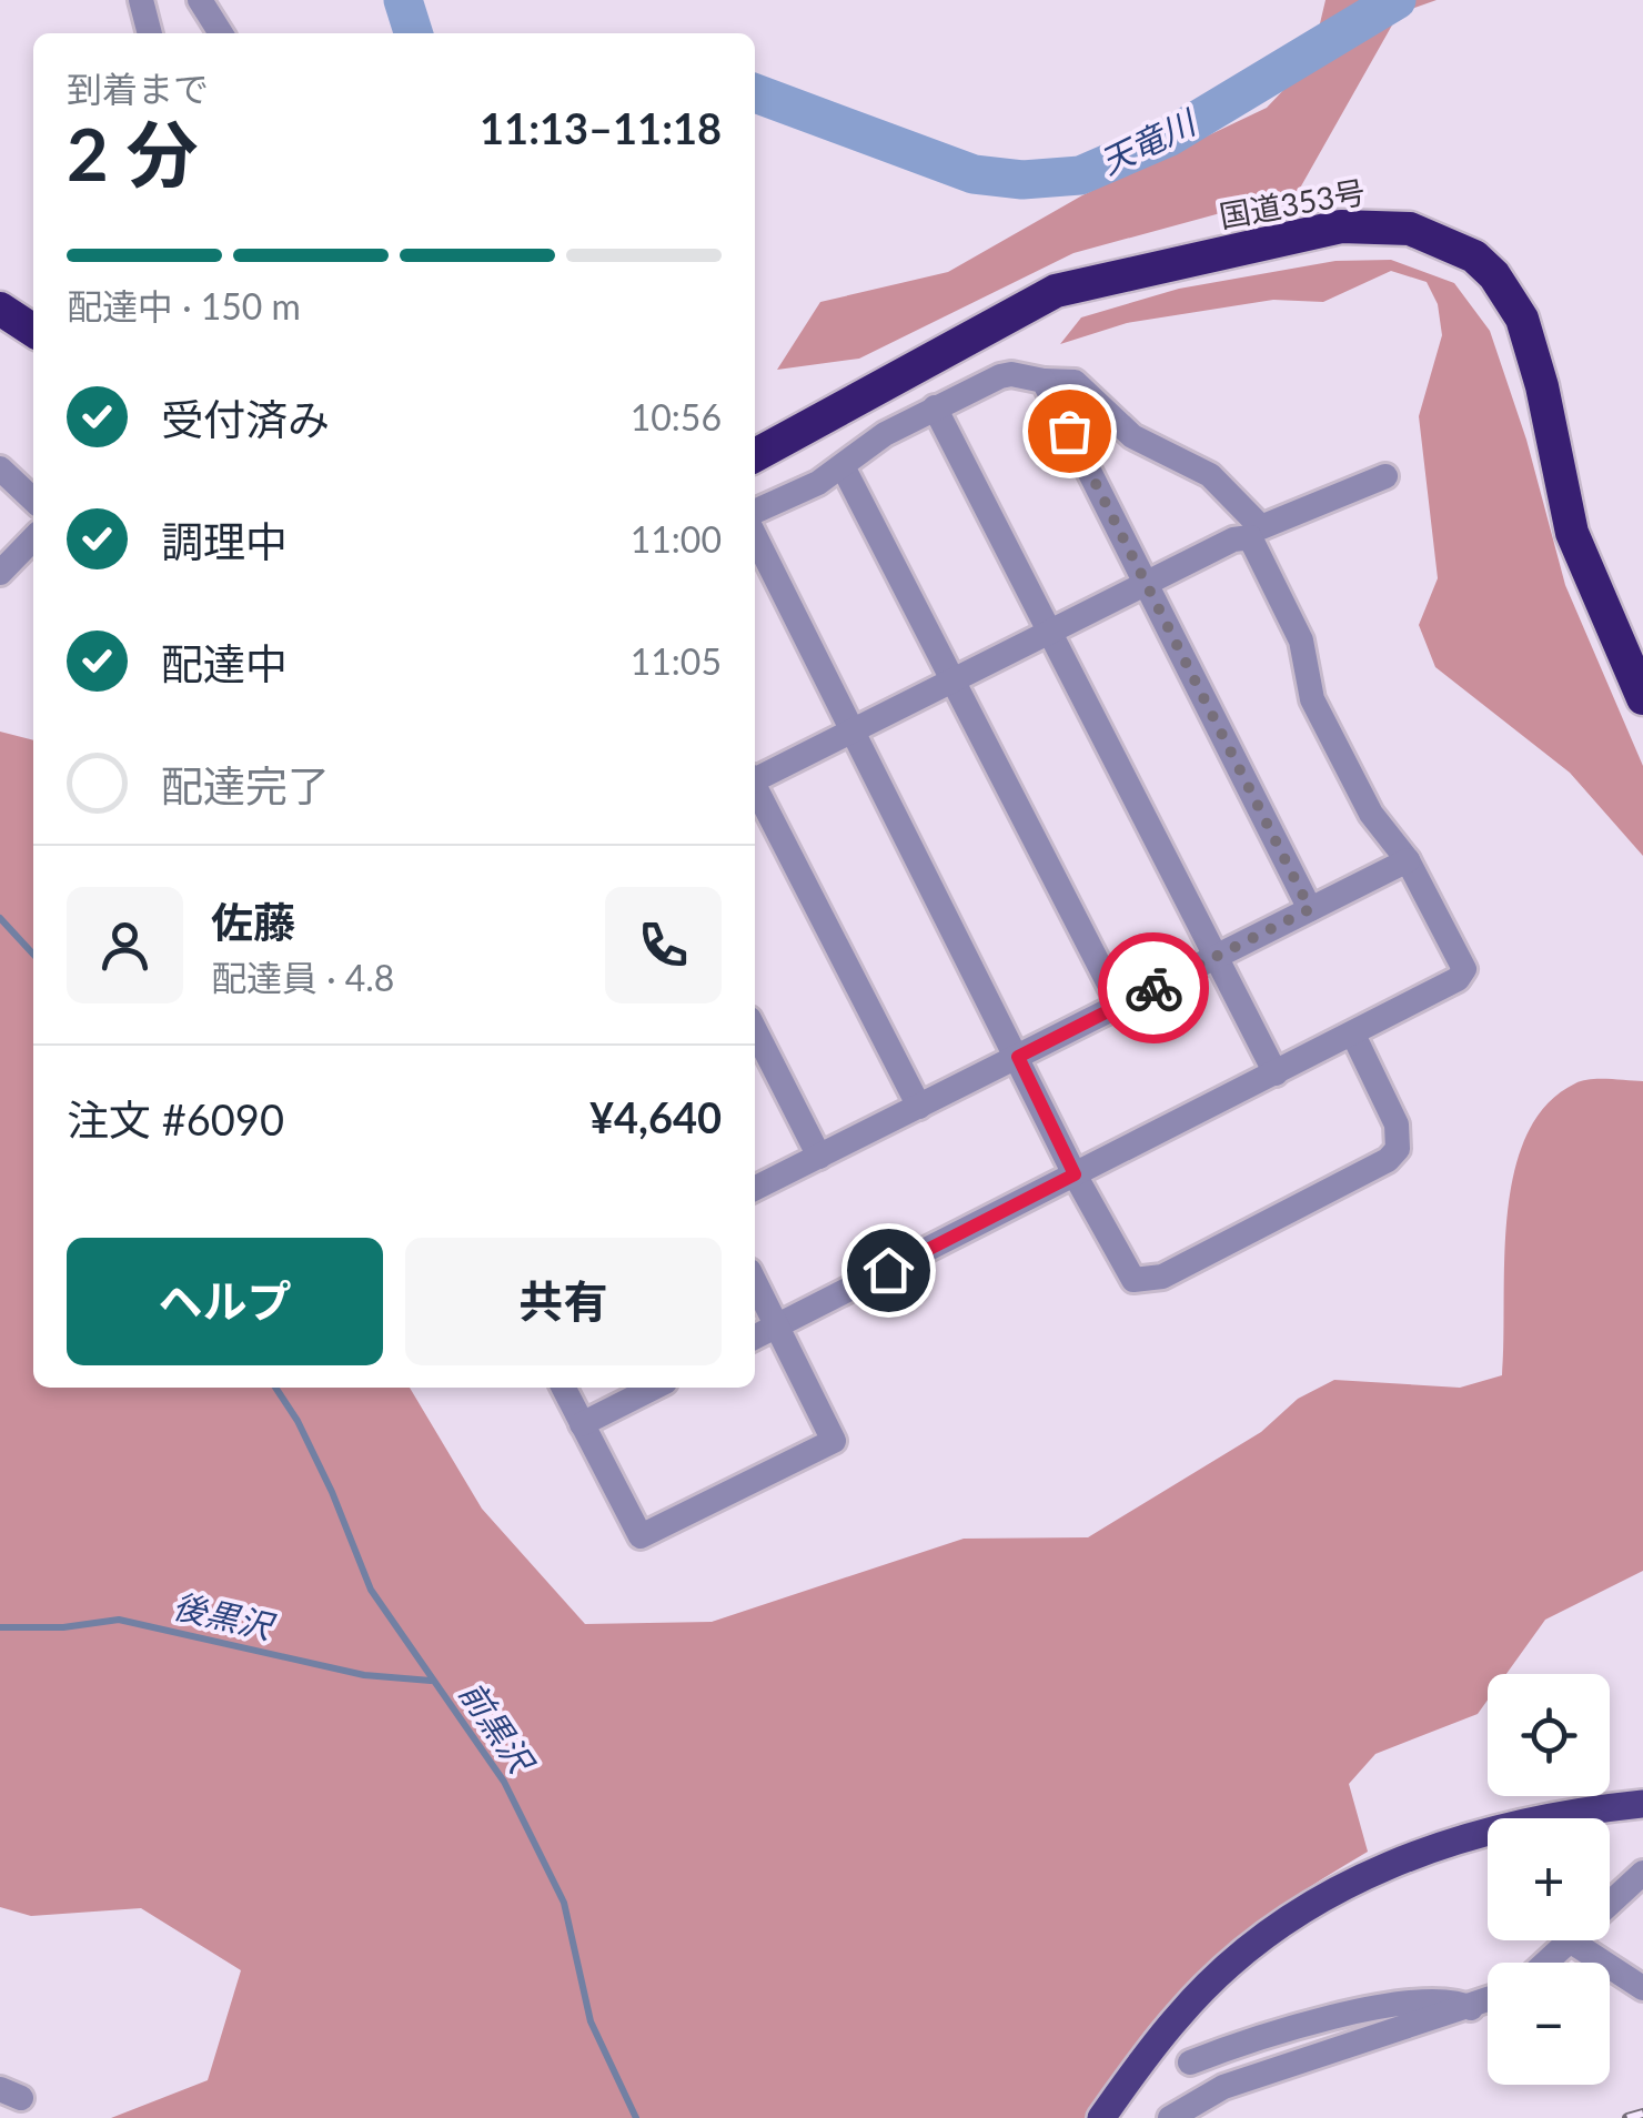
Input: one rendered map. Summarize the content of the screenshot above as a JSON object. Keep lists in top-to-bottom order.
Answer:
{
  "streets": {
    "highway": ["国道353号"]
  },
  "water": ["天竜川", "後黒沢", "前黒沢"],
  "page": {
    "heading": ["2 分", "到着まで", "11:13–11:18"],
    "panel": [
      "佐藤",
      "配達員 · 4.8",
      "注文 #6090",
      "¥4,640"
    ],
    "bar": "配達中 · 150 m",
    "list": [
      ["受付済み", "10:56"],
      ["調理中", "11:00"],
      ["配達中", "11:05"],
      "配達完了"
    ],
    "buttons": ["ヘルプ", "共有"],
    "map_buttons": ["+", "−"]
  }
}
